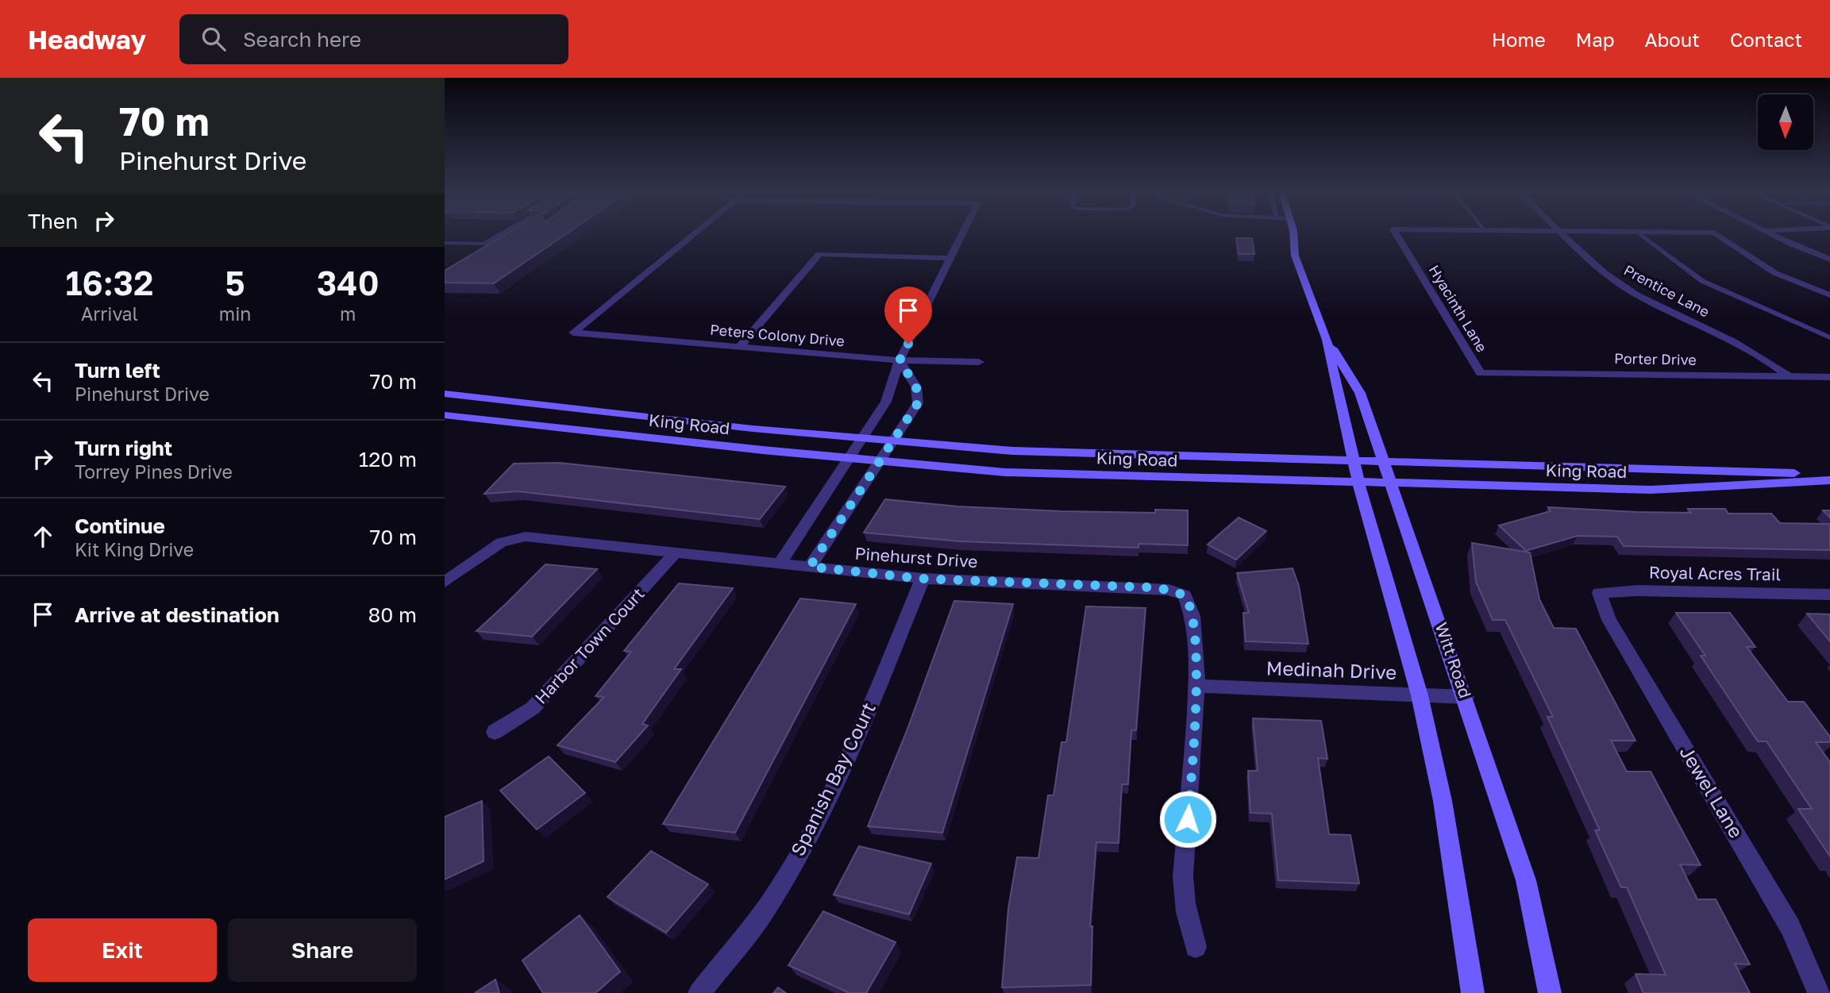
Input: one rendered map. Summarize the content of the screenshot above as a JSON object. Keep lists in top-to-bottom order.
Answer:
{
  "streets": {
    "street": [
      "Prentice Lane",
      "Hyacinth Lane",
      "Peters Colony Drive",
      "Porter Drive",
      "King Road",
      "Pinehurst Drive",
      "Royal Acres Trail",
      "Harbor Town Court",
      "Witt Road",
      "Medinah Drive",
      "Spanish Bay Court",
      "Jewel Lane"
    ]
  },
  "crossings": [
    ["Prentice Lane", "Porter Drive"],
    ["Hyacinth Lane", "Porter Drive"],
    ["King Road", "Witt Road"],
    ["Pinehurst Drive", "Harbor Town Court"],
    ["Pinehurst Drive", "Medinah Drive"],
    ["Pinehurst Drive", "Spanish Bay Court"],
    ["Royal Acres Trail", "Jewel Lane"],
    ["Witt Road", "Medinah Drive"]
  ],
  "north": "bottom",
  "page": {
    "header": "Headway",
    "search": "Search here",
    "nav": [
      "Home",
      "Map",
      "About",
      "Contact"
    ],
    "turn": ["70 m", "Pinehurst Drive"],
    "then": "Then",
    "eta": [
      "16:32",
      "Arrival",
      "5",
      "min",
      "340",
      "m"
    ],
    "list": [
      {
        "name": "Turn left",
        "note": "Pinehurst Drive",
        "value": "70 m"
      },
      {
        "name": "Turn right",
        "note": "Torrey Pines Drive",
        "value": "120 m"
      },
      {
        "name": "Continue",
        "note": "Kit King Drive",
        "value": "70 m"
      },
      {
        "name": "Arrive at destination",
        "value": "80 m"
      }
    ],
    "buttons": ["Exit", "Share"]
  }
}
